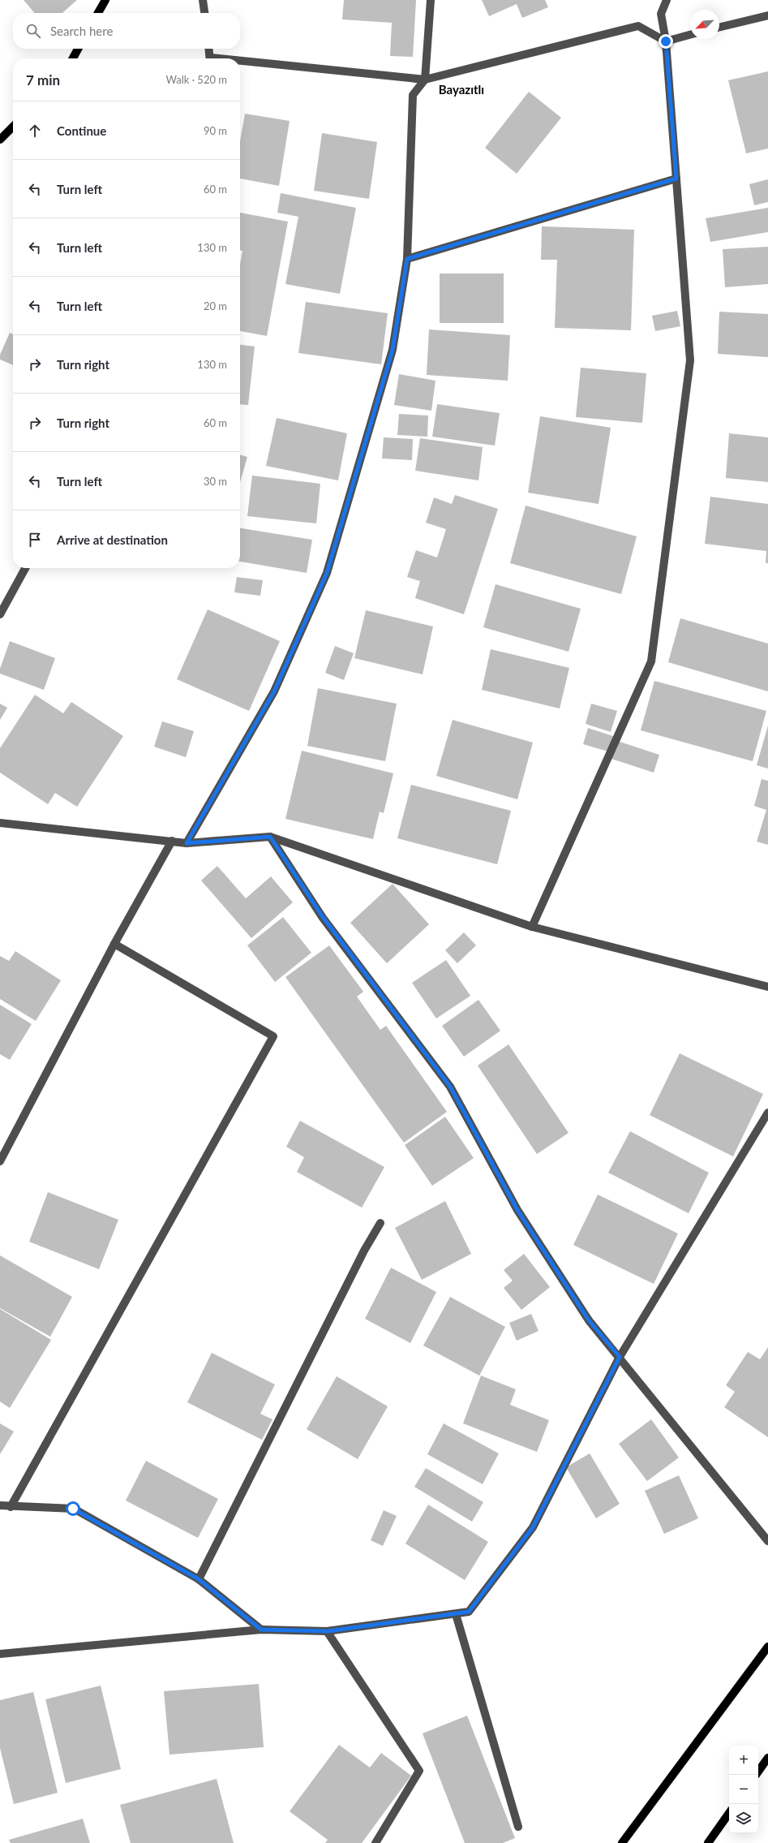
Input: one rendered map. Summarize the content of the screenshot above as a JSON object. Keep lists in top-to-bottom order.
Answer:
{
  "districts": ["Bayazıtlı"],
  "north": "bottom left",
  "page": {
    "search": "Search here",
    "heading": ["7 min", "Walk · 520 m"],
    "list": [
      ["Continue", "90 m"],
      ["Turn left", "60 m"],
      ["Turn left", "130 m"],
      ["Turn left", "20 m"],
      ["Turn right", "130 m"],
      ["Turn right", "60 m"],
      ["Turn left", "30 m"],
      "Arrive at destination"
    ],
    "map_buttons": ["+", "−"]
  }
}
